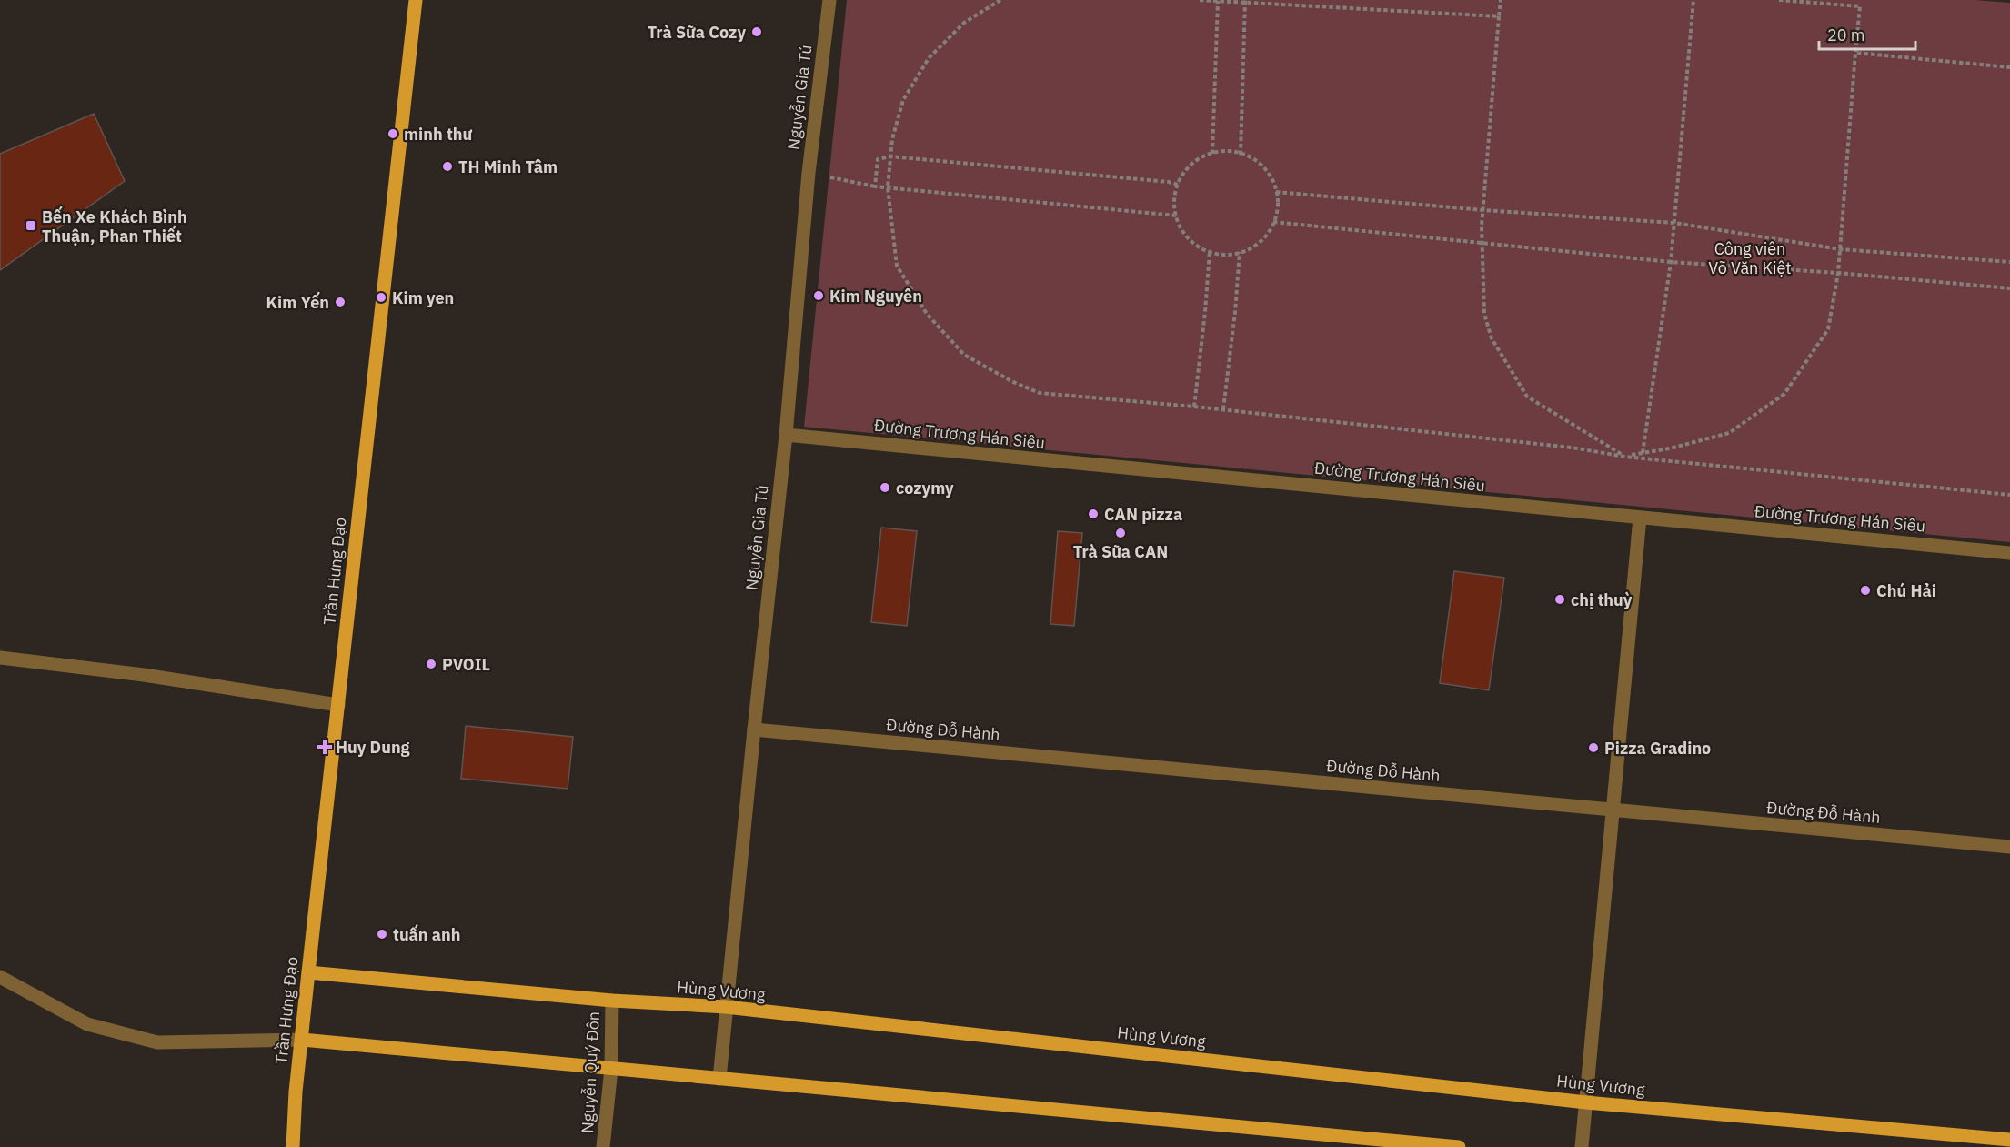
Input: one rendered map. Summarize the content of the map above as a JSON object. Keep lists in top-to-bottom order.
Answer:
{
  "streets": {
    "main road": ["Trần Hưng Đạo", "Hùng Vương"],
    "street": [
      "Nguyễn Gia Tú",
      "Đường Trương Hán Siêu",
      "Đường Đỗ Hành",
      "Nguyễn Quý Đôn"
    ]
  },
  "crossings": [
    ["Nguyễn Gia Tú", "Đường Trương Hán Siêu"],
    ["Nguyễn Gia Tú", "Đường Đỗ Hành"],
    ["Nguyễn Gia Tú", "Hùng Vương"],
    ["Trần Hưng Đạo", "Hùng Vương"],
    ["Hùng Vương", "Nguyễn Quý Đôn"]
  ],
  "parks": ["Công viên Võ Văn Kiệt"],
  "places": {
    "other": [
      "Trà Sữa Cozy",
      "minh thư",
      "TH Minh Tâm",
      "Kim Nguyên",
      "Kim yen",
      "Kim Yến",
      "cozymy",
      "CAN pizza",
      "Trà Sữa CAN",
      "Chú Hải",
      "chị thuỳ",
      "PVOIL",
      "Pizza Gradino",
      "tuấn anh"
    ],
    "transit": ["Bến Xe Khách Bình Thuận, Phan Thiết"],
    "health": ["Huy Dung"]
  },
  "scale_bar": "20 m"
}
